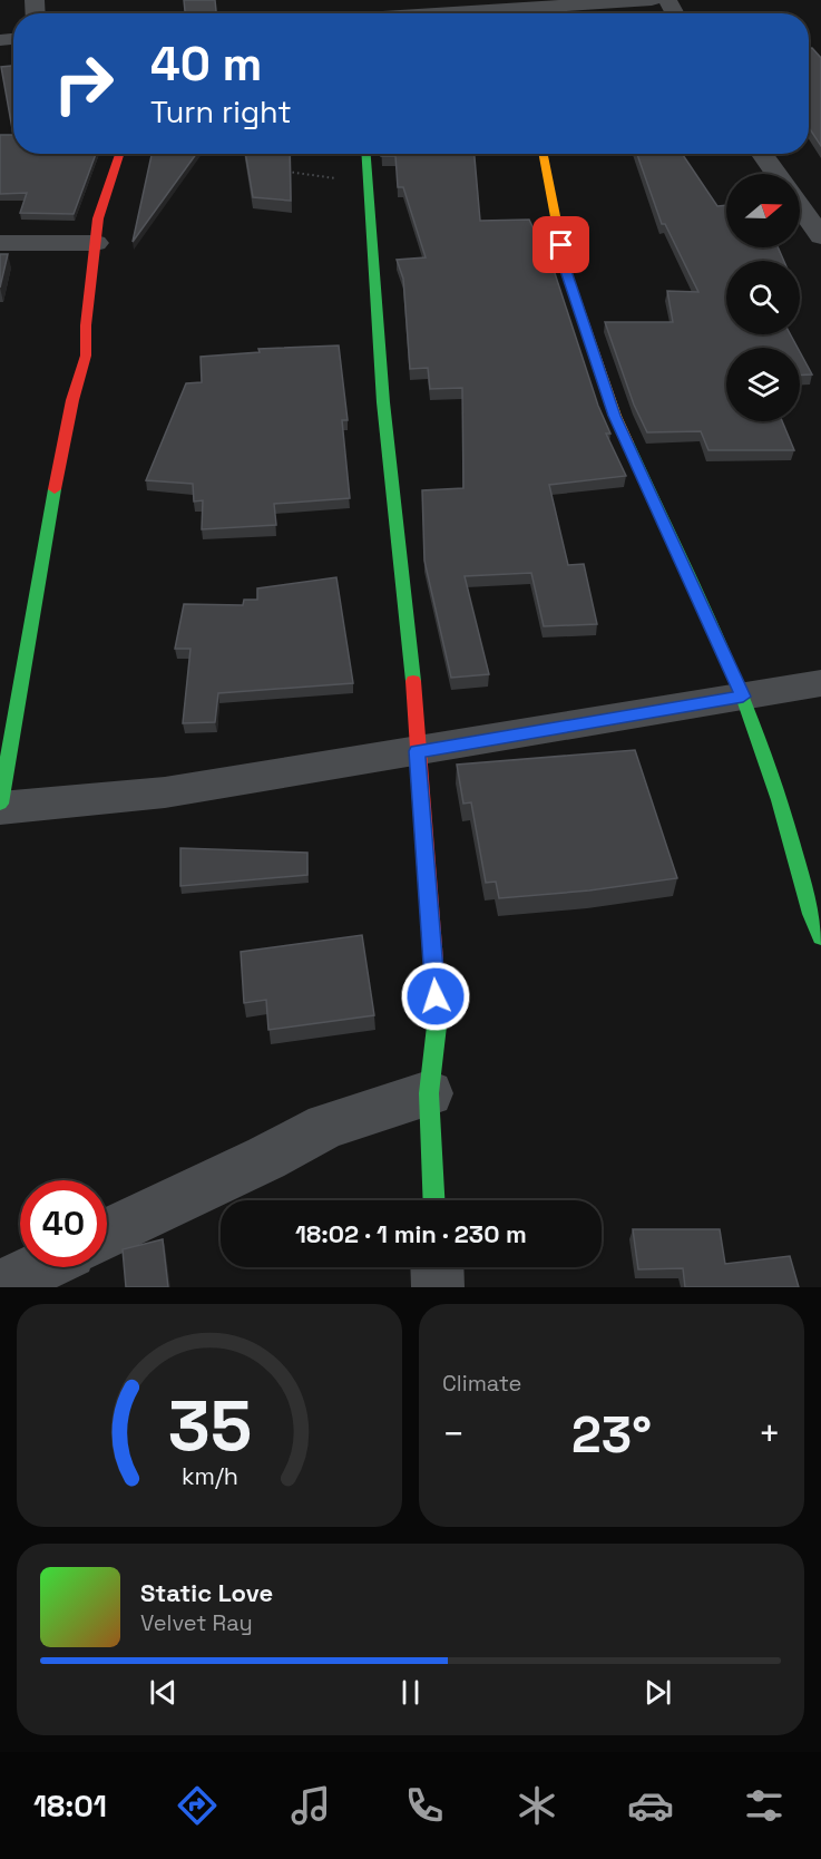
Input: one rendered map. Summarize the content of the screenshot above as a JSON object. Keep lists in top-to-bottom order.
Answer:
{
  "north": "right",
  "page": {
    "turn": ["40 m", "Turn right"],
    "limit": "40",
    "trip": "18:02 · 1 min · 230 m",
    "tile": "Climate",
    "heat": ["−", "23°", "+"],
    "song": ["Static Love", "Velvet Ray"],
    "tabs": "18:01",
    "gauge": ["35", "km/h"]
  }
}
